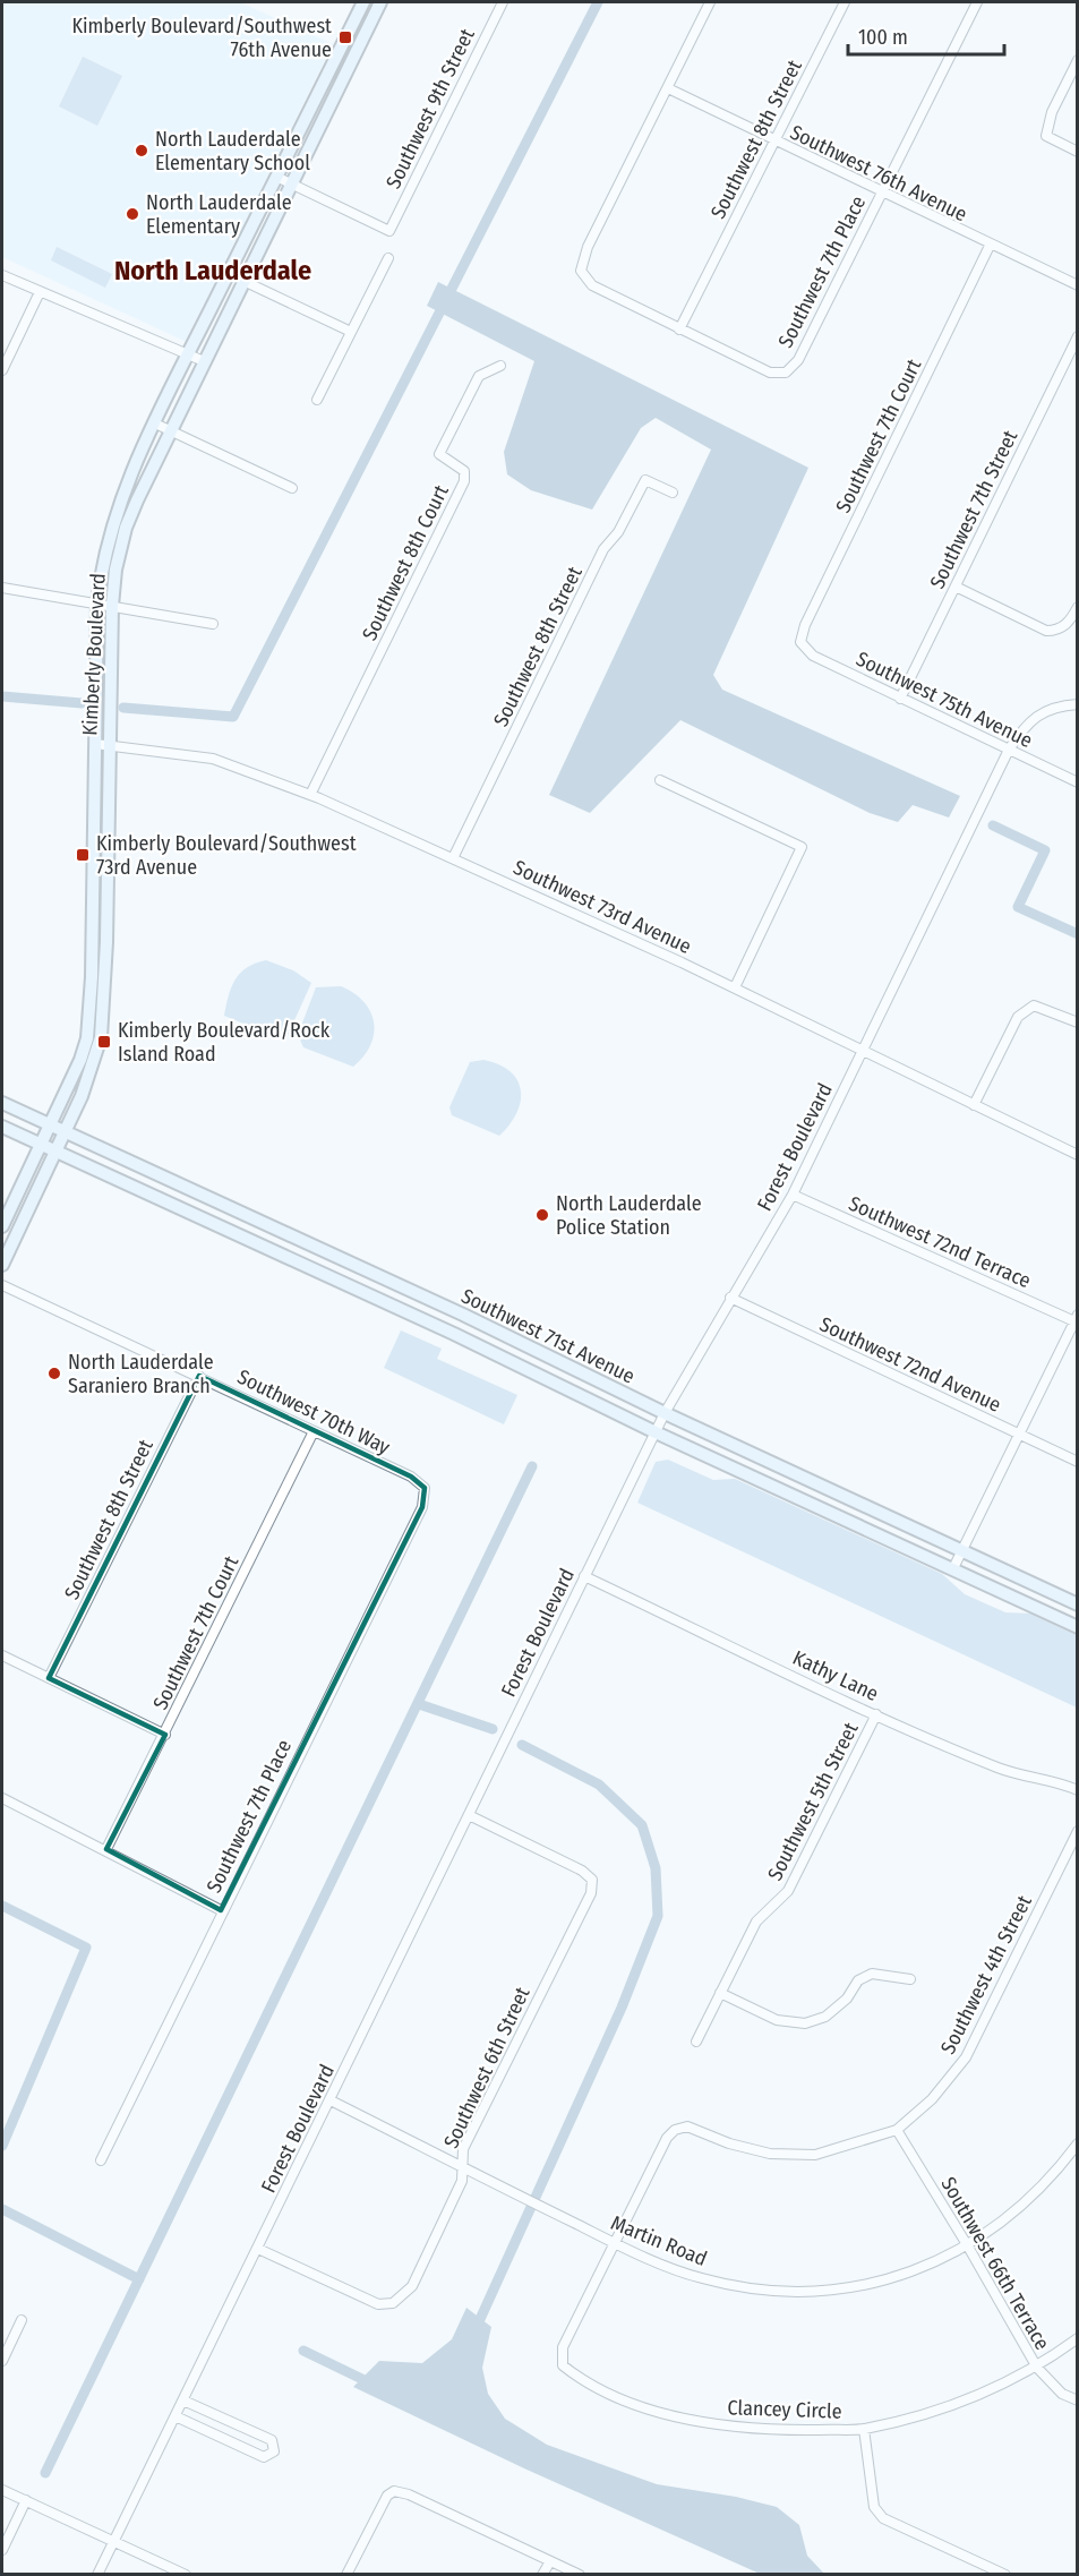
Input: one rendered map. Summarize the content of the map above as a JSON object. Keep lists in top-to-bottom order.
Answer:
{
  "streets": {
    "street": [
      "Southwest 9th Street",
      "Southwest 8th Street",
      "Southwest 76th Avenue",
      "Southwest 7th Place",
      "Southwest 7th Court",
      "Southwest 7th Street",
      "Southwest 8th Court",
      "Kimberly Boulevard",
      "Southwest 75th Avenue",
      "Southwest 73rd Avenue",
      "Forest Boulevard",
      "Southwest 72nd Terrace",
      "Southwest 71st Avenue",
      "Southwest 72nd Avenue",
      "Southwest 70th Way",
      "Kathy Lane",
      "Southwest 5th Street",
      "Southwest 4th Street",
      "Southwest 6th Street",
      "Martin Road",
      "Southwest 66th Terrace",
      "Clancey Circle"
    ]
  },
  "crossings": [
    ["Southwest 9th Street", "Kimberly Boulevard"],
    ["Southwest 8th Street", "Southwest 76th Avenue"],
    ["Southwest 8th Street", "Southwest 7th Place"],
    ["Southwest 8th Street", "Southwest 73rd Avenue"],
    ["Southwest 8th Street", "Southwest 70th Way"],
    ["Southwest 76th Avenue", "Southwest 7th Place"],
    ["Southwest 76th Avenue", "Southwest 7th Court"],
    ["Southwest 7th Place", "Southwest 70th Way"],
    ["Southwest 7th Court", "Southwest 75th Avenue"],
    ["Southwest 7th Court", "Southwest 70th Way"],
    ["Southwest 7th Street", "Southwest 75th Avenue"],
    ["Southwest 8th Court", "Southwest 73rd Avenue"],
    ["Kimberly Boulevard", "Southwest 73rd Avenue"],
    ["Kimberly Boulevard", "Southwest 71st Avenue"],
    ["Southwest 75th Avenue", "Forest Boulevard"],
    ["Southwest 73rd Avenue", "Forest Boulevard"],
    ["Forest Boulevard", "Southwest 72nd Terrace"],
    ["Forest Boulevard", "Southwest 71st Avenue"],
    ["Forest Boulevard", "Southwest 72nd Avenue"],
    ["Forest Boulevard", "Kathy Lane"],
    ["Forest Boulevard", "Southwest 6th Street"],
    ["Forest Boulevard", "Martin Road"],
    ["Kathy Lane", "Southwest 5th Street"],
    ["Southwest 4th Street", "Martin Road"],
    ["Southwest 4th Street", "Southwest 66th Terrace"],
    ["Southwest 4th Street", "Clancey Circle"],
    ["Southwest 6th Street", "Martin Road"],
    ["Martin Road", "Southwest 66th Terrace"],
    ["Martin Road", "Clancey Circle"],
    ["Southwest 66th Terrace", "Clancey Circle"]
  ],
  "districts": ["North Lauderdale"],
  "places": {
    "transit": ["Kimberly Boulevard/Southwest 76th Avenue", "Kimberly Boulevard/Southwest 73rd Avenue", "Kimberly Boulevard/Rock Island Road"],
    "other": [
      "North Lauderdale Elementary School",
      "North Lauderdale Elementary",
      "North Lauderdale Police Station",
      "North Lauderdale Saraniero Branch"
    ]
  },
  "scale_bar": "100 m"
}
